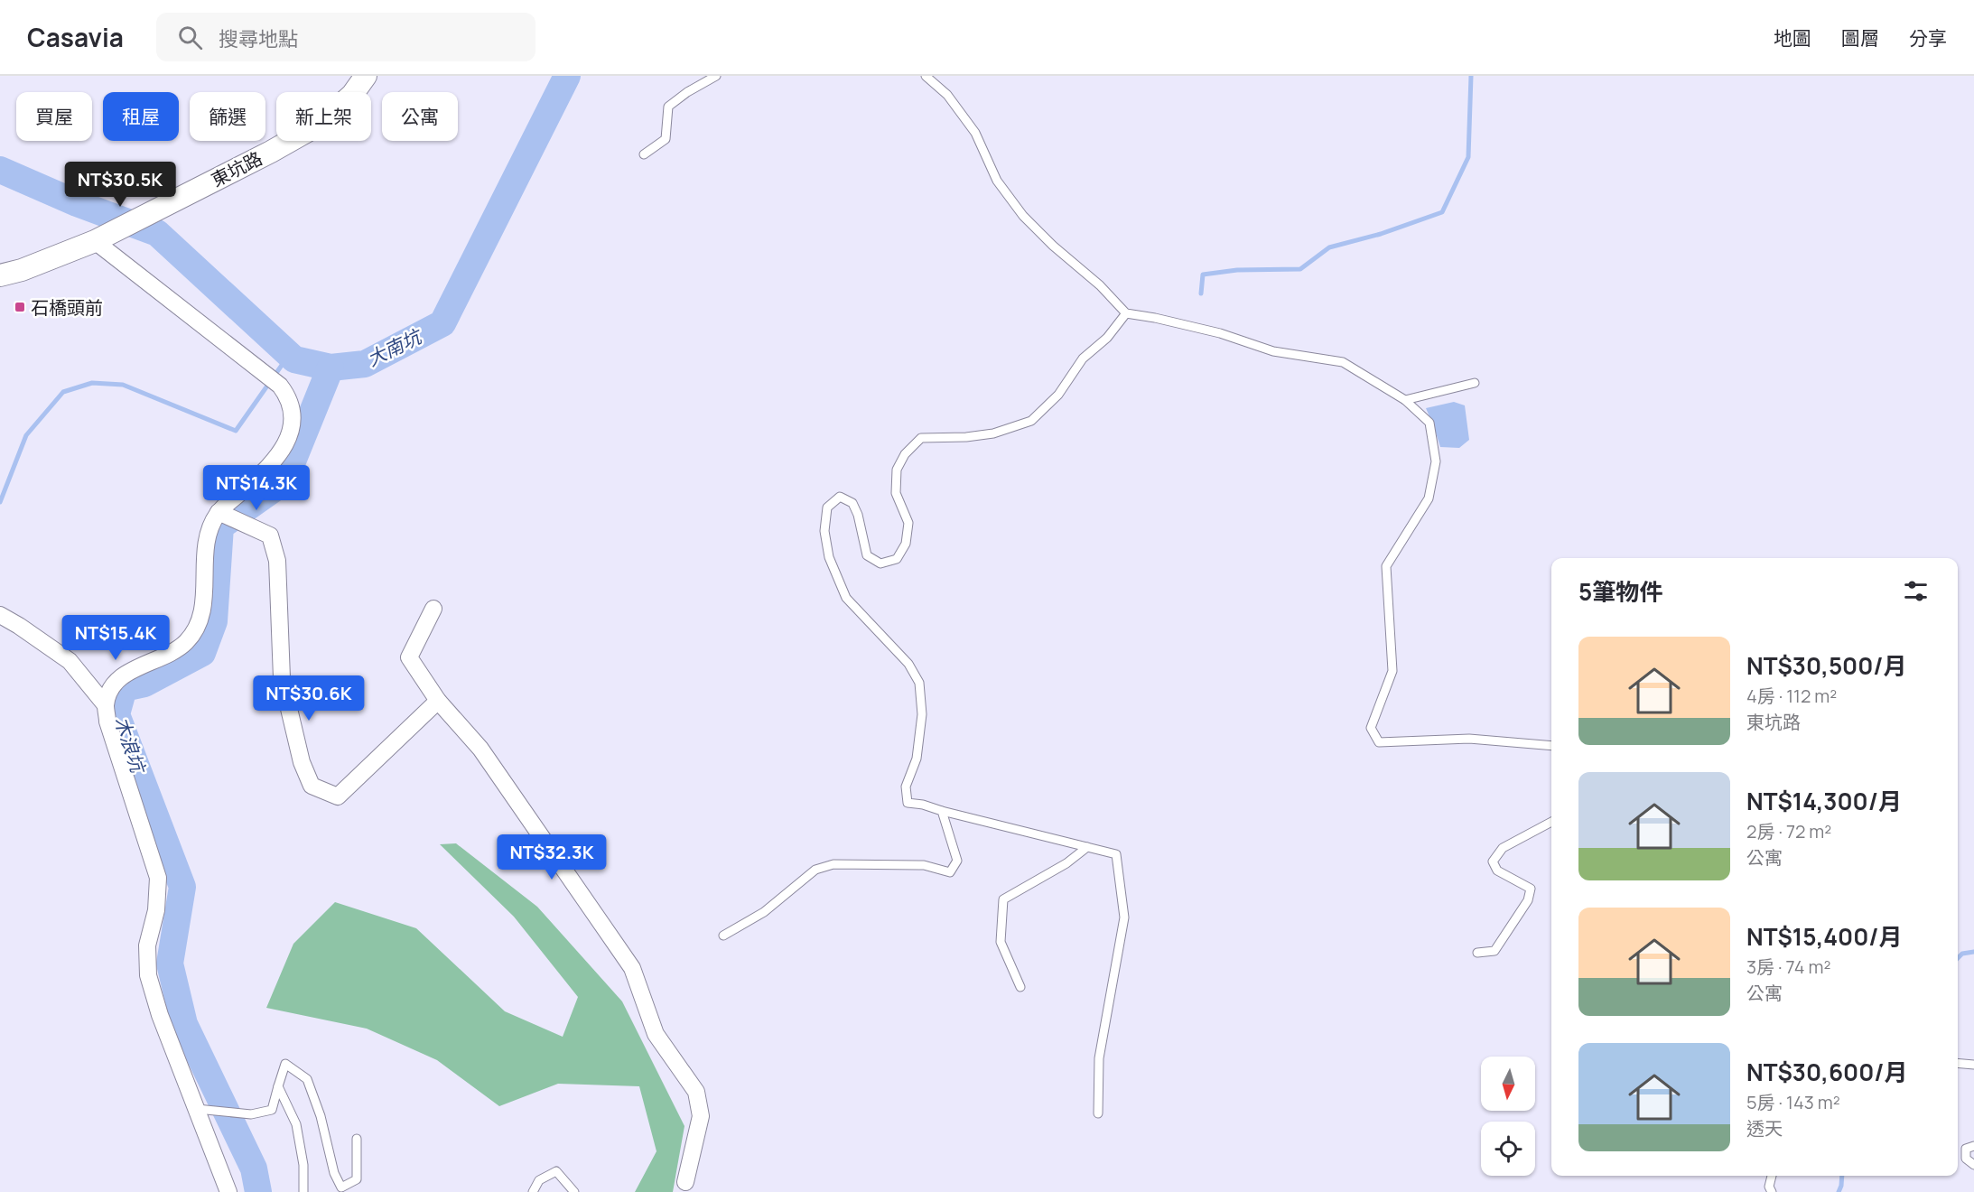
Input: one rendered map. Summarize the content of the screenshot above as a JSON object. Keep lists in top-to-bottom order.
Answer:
{
  "streets": {
    "street": ["東坑路"]
  },
  "water": ["大南坑", "木浪坑"],
  "places": {
    "transit": ["石橋頭前"]
  },
  "north": "bottom",
  "page": {
    "header": "Casavia",
    "search": "搜尋地點",
    "nav": ["地圖", "圖層", "分享"],
    "chip": [
      "買屋",
      "租屋",
      "篩選",
      "新上架",
      "公寓"
    ],
    "price": [
      "NT$30.5K",
      "NT$14.3K",
      "NT$15.4K",
      "NT$30.6K",
      "NT$32.3K"
    ],
    "heading": "5筆物件",
    "list": [
      {
        "name": "NT$30,500/月",
        "note": "4房 · 112 m² · 東坑路"
      },
      {
        "name": "NT$14,300/月",
        "note": "2房 · 72 m² · 公寓"
      },
      {
        "name": "NT$15,400/月",
        "note": "3房 · 74 m² · 公寓"
      },
      {
        "name": "NT$30,600/月",
        "note": "5房 · 143 m² · 透天"
      }
    ]
  }
}
